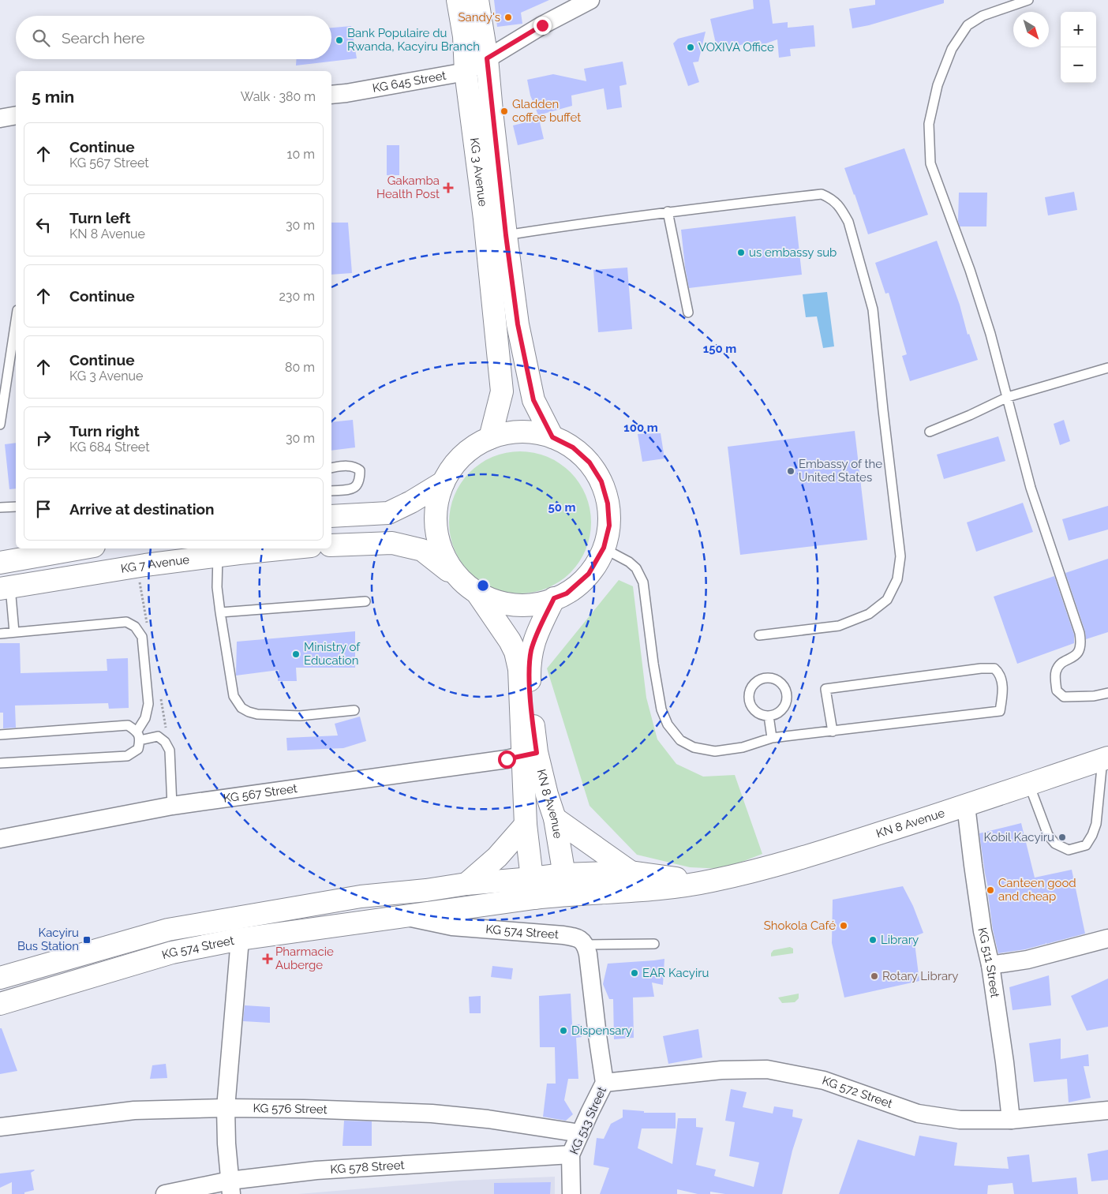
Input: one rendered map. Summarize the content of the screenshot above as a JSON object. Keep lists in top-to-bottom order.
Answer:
{
  "streets": {
    "main road": [
      "KG 3 Avenue",
      "KG 7 Avenue",
      "KN 8 Avenue",
      "KG 574 Street"
    ],
    "street": [
      "KG 645 Street",
      "KG 567 Street",
      "KG 511 Street",
      "KG 572 Street",
      "KG 576 Street",
      "KG 513 Street",
      "KG 578 Street"
    ]
  },
  "crossings": [
    ["KG 645 Street", "KG 3 Avenue"],
    ["KG 567 Street", "KN 8 Avenue"],
    ["KN 8 Avenue", "KG 511 Street"],
    ["KG 574 Street", "KG 513 Street"],
    ["KG 511 Street", "KG 572 Street"],
    ["KG 572 Street", "KG 513 Street"],
    ["KG 576 Street", "KG 513 Street"],
    ["KG 513 Street", "KG 578 Street"]
  ],
  "places": {
    "other": [
      "Sandy's",
      "Bank Populaire du Rwanda, Kacyiru Branch",
      "VOXIVA Office",
      "Gladden coffee buffet",
      "us embassy sub",
      "Embassy of the United States",
      "Ministry of Education",
      "Kobil Kacyiru",
      "Canteen good and cheap",
      "Shokola Café",
      "Library",
      "EAR Kacyiru",
      "Rotary Library",
      "Dispensary"
    ],
    "health": ["Gakamba Health Post", "Pharmacie Auberge"],
    "transit": ["Kacyiru Bus Station"]
  },
  "north": "bottom right",
  "page": {
    "map_buttons": ["+", "−"],
    "search": "Search here",
    "heading": ["5 min", "Walk · 380 m"],
    "list": [
      ["Continue", "KG 567 Street", "10 m"],
      ["Turn left", "KN 8 Avenue", "30 m"],
      ["Continue", "230 m"],
      ["Continue", "KG 3 Avenue", "80 m"],
      ["Turn right", "KG 684 Street", "30 m"],
      "Arrive at destination"
    ]
  },
  "rings": ["150 m", "100 m", "50 m"]
}
